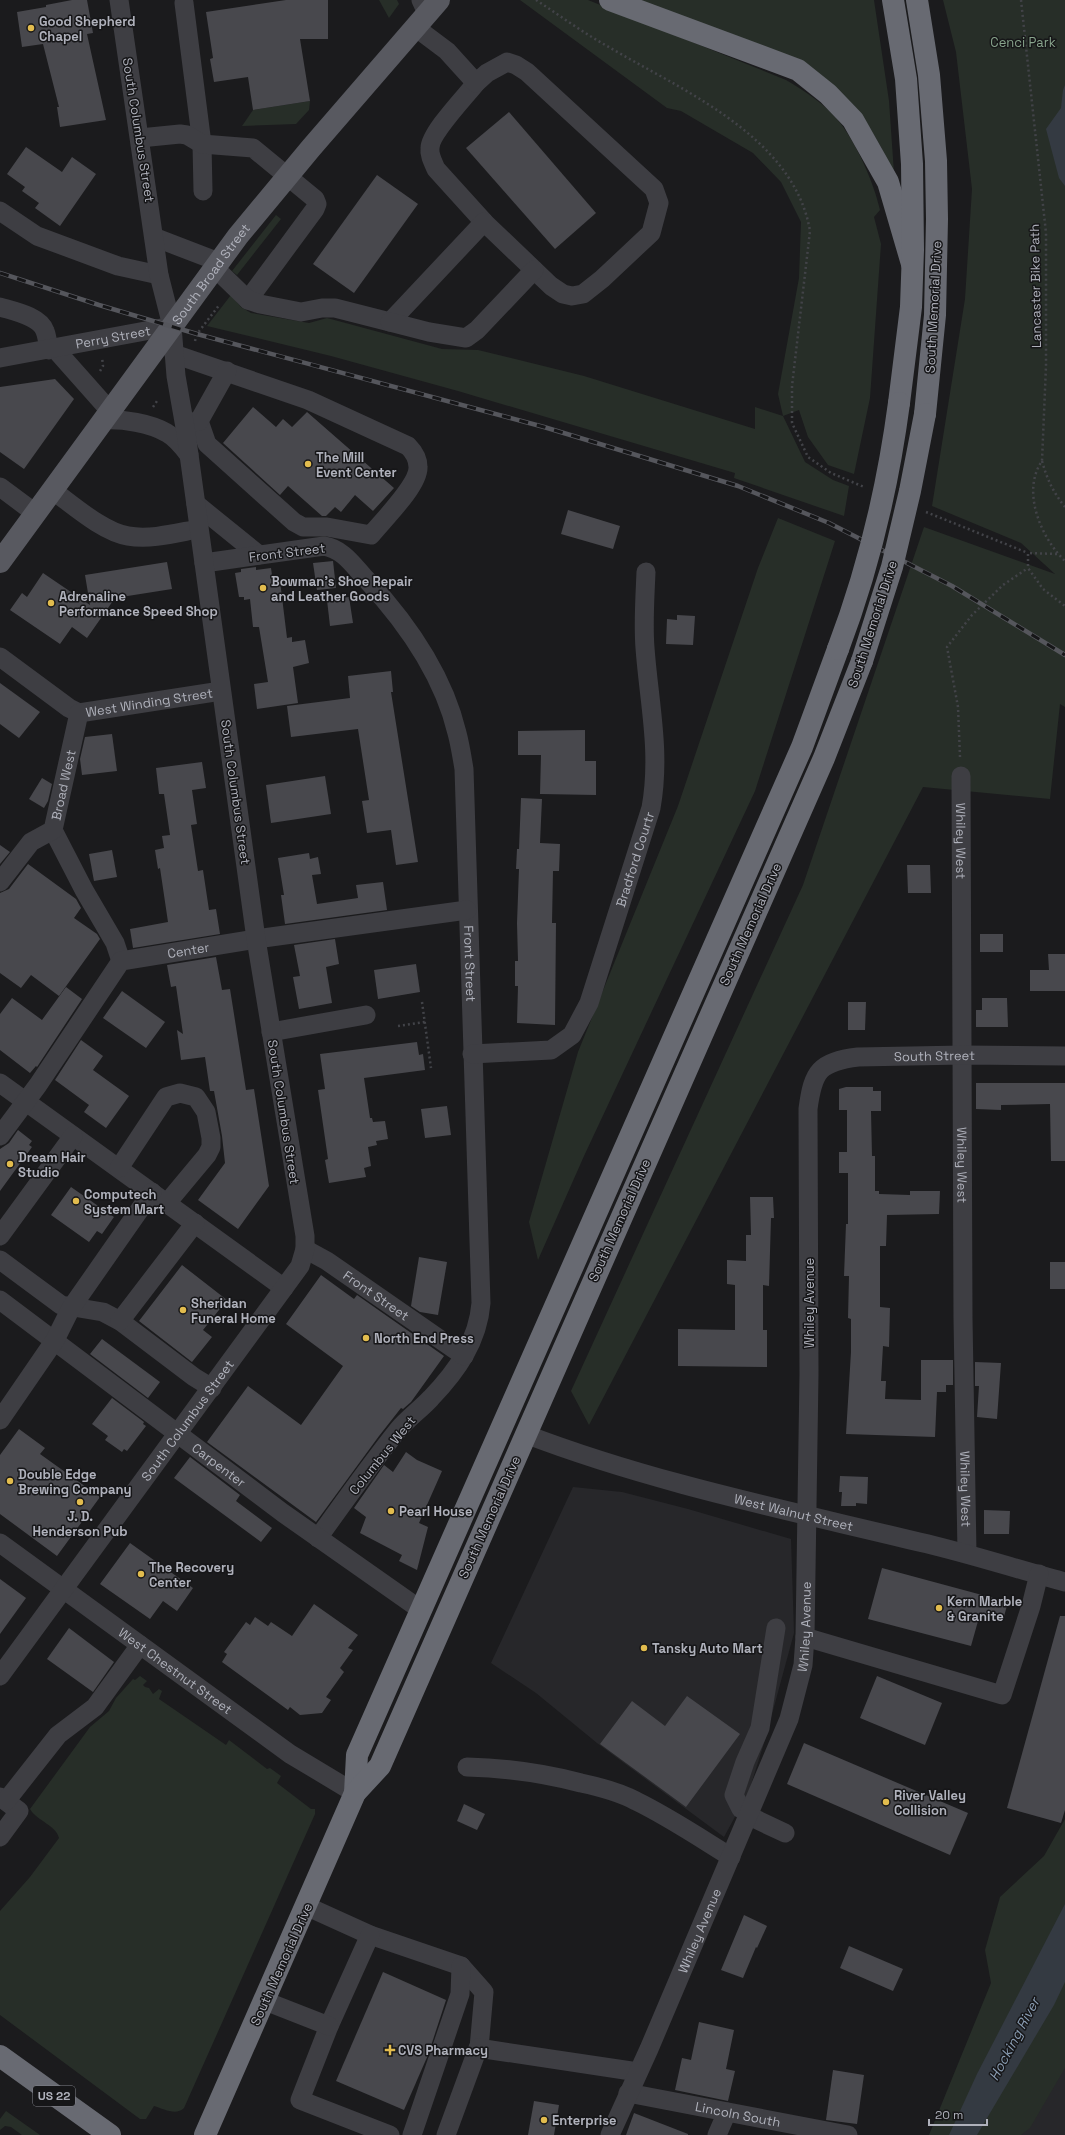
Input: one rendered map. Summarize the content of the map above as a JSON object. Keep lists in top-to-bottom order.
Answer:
{
  "streets": {
    "highway": ["South Memorial Drive", "US 22"],
    "main road": ["South Broad Street"],
    "street": [
      "South Columbus Street",
      "Perry Street",
      "Front Street",
      "West Winding Street",
      "Broad West",
      "Whiley West",
      "Bradford Courtr",
      "Center",
      "South Street",
      "Whiley Avenue",
      "Columbus West",
      "Carpenter",
      "West Walnut Street",
      "West Chestnut Street",
      "Lincoln South"
    ],
    "path": ["Lancaster Bike Path"]
  },
  "crossings": [
    ["South Columbus Street", "South Broad Street"],
    ["South Columbus Street", "Perry Street"],
    ["South Columbus Street", "Front Street"],
    ["South Columbus Street", "West Winding Street"],
    ["South Columbus Street", "Center"],
    ["South Columbus Street", "Carpenter"],
    ["South Columbus Street", "West Chestnut Street"],
    ["South Broad Street", "Perry Street"],
    ["South Memorial Drive", "Carpenter"],
    ["South Memorial Drive", "West Walnut Street"],
    ["South Memorial Drive", "West Chestnut Street"],
    ["Front Street", "Bradford Courtr"],
    ["Front Street", "Center"],
    ["Front Street", "Columbus West"],
    ["West Winding Street", "Broad West"],
    ["Whiley West", "South Street"],
    ["Whiley West", "West Walnut Street"],
    ["South Street", "Whiley Avenue"],
    ["Whiley Avenue", "West Walnut Street"],
    ["Whiley Avenue", "Lincoln South"],
    ["Columbus West", "Carpenter"]
  ],
  "water": ["Hocking River"],
  "parks": ["Cenci Park"],
  "places": {
    "other": [
      "Good Shepherd Chapel",
      "The Mill Event Center",
      "Bowman's Shoe Repair and Leather Goods",
      "Adrenaline Performance Speed Shop",
      "Dream Hair Studio",
      "Computech System Mart",
      "Sheridan Funeral Home",
      "North End Press",
      "Double Edge Brewing Company",
      "J. D. Henderson Pub",
      "Pearl House",
      "The Recovery Center",
      "Kern Marble & Granite",
      "Tansky Auto Mart",
      "River Valley Collision",
      "Enterprise"
    ],
    "health": ["CVS Pharmacy"]
  },
  "scale_bar": "20 m"
}
